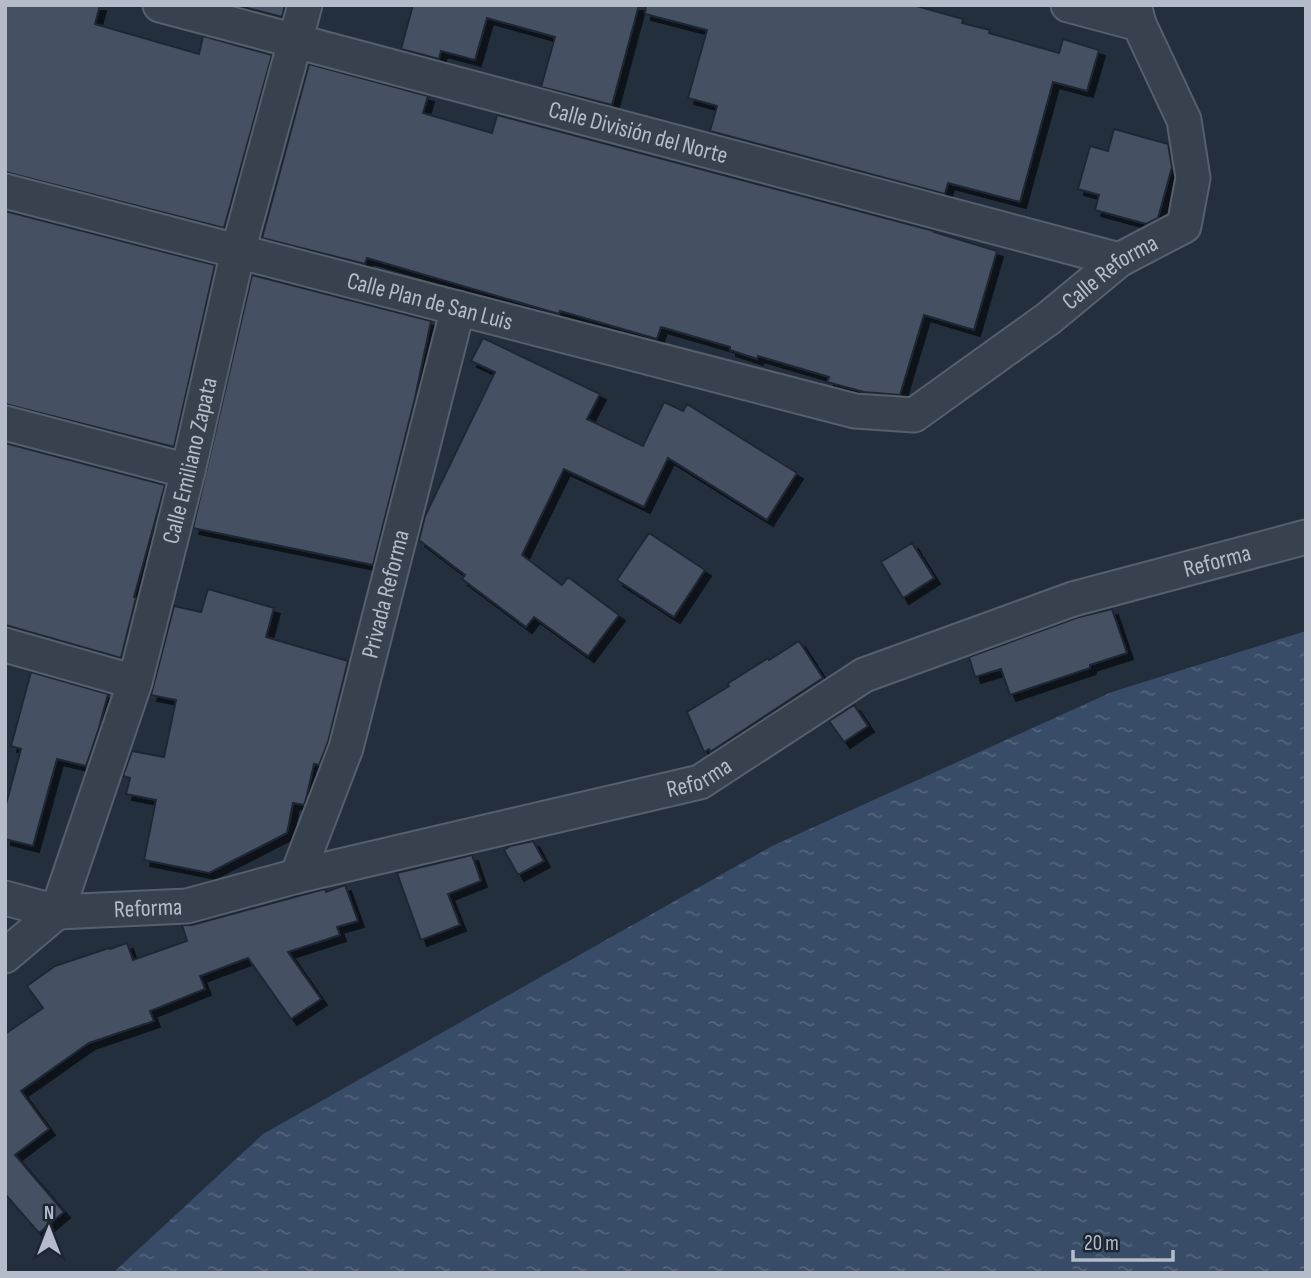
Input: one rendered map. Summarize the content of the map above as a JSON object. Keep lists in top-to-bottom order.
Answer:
{
  "streets": {
    "street": [
      "Calle División del Norte",
      "Calle Reforma",
      "Calle Plan de San Luis",
      "Calle Emiliano Zapata",
      "Reforma",
      "Privada Reforma"
    ]
  },
  "crossings": [
    ["Calle División del Norte", "Calle Reforma"],
    ["Calle División del Norte", "Calle Emiliano Zapata"],
    ["Calle Reforma", "Calle Plan de San Luis"],
    ["Calle Plan de San Luis", "Calle Emiliano Zapata"],
    ["Calle Plan de San Luis", "Privada Reforma"],
    ["Calle Emiliano Zapata", "Reforma"],
    ["Reforma", "Privada Reforma"]
  ],
  "scale_bar": "20 m",
  "north": "top"
}
